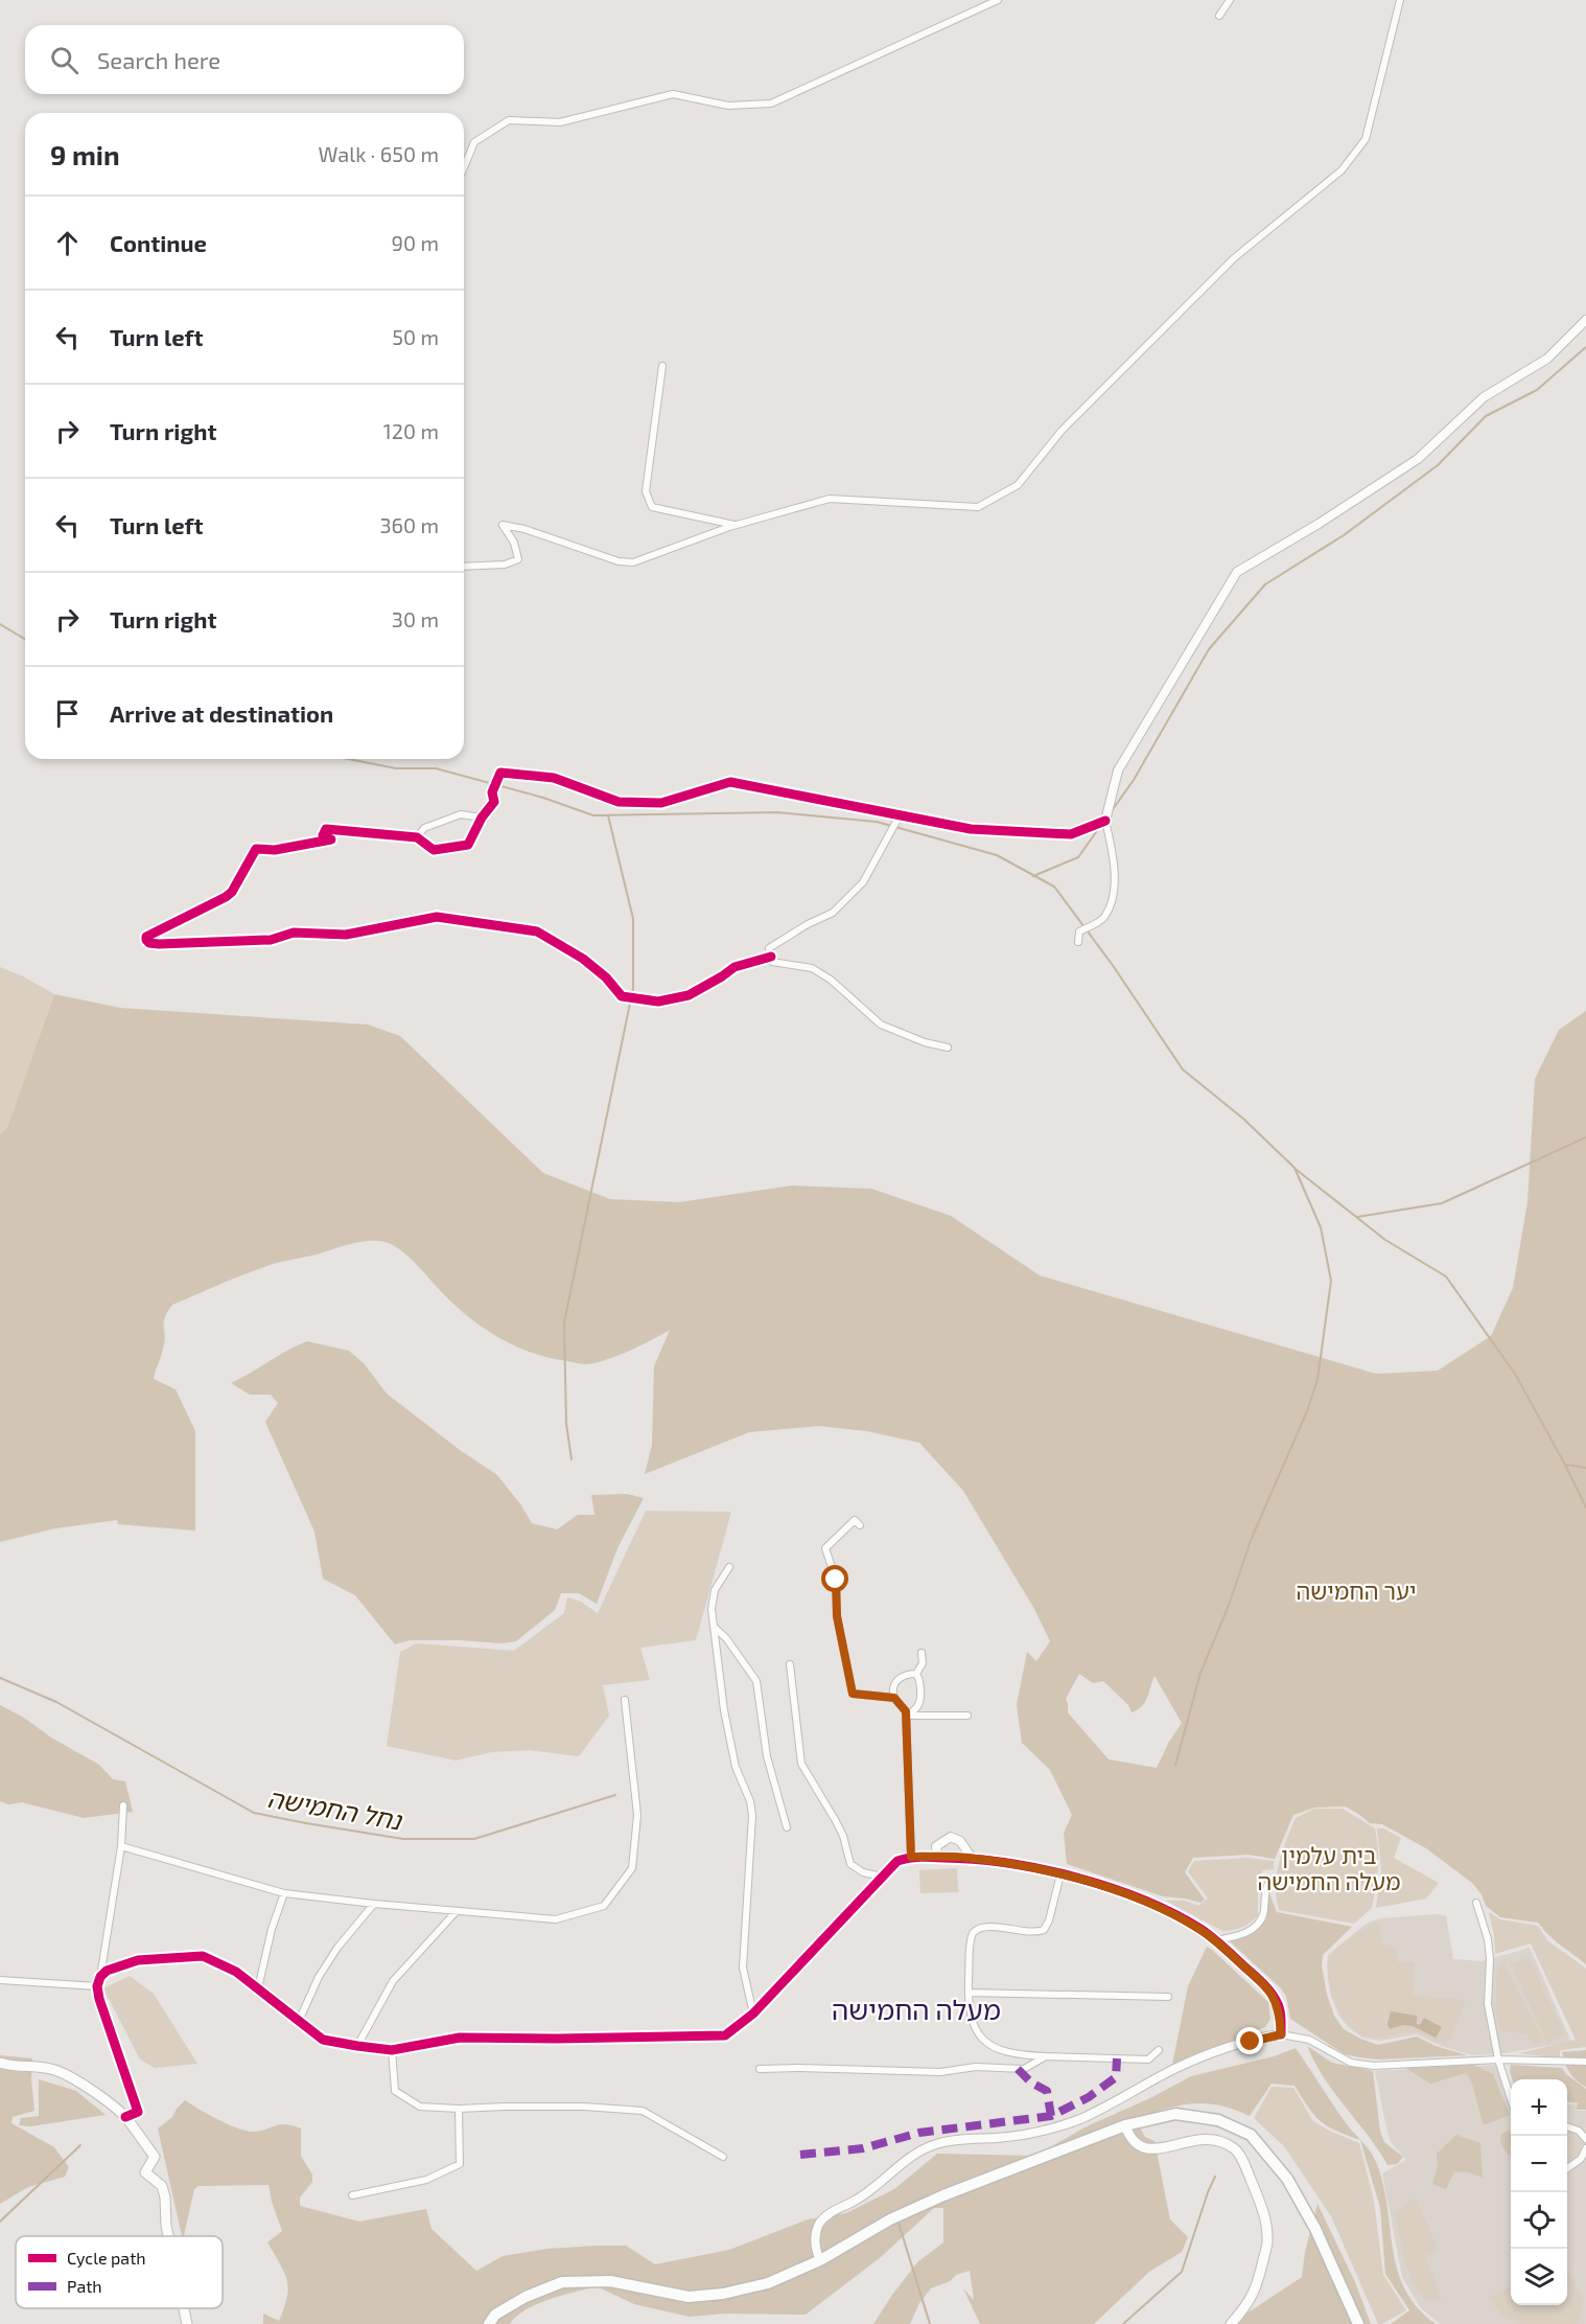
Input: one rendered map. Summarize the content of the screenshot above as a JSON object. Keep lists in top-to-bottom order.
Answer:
{
  "districts": ["מעלה החמישה"],
  "water": ["נחל החמישה"],
  "parks": ["יער החמישה", "בית עלמין מעלה החמישה"],
  "legend": ["Cycle path", "Path"],
  "page": {
    "search": "Search here",
    "heading": ["9 min", "Walk · 650 m"],
    "list": [
      ["Continue", "90 m"],
      ["Turn left", "50 m"],
      ["Turn right", "120 m"],
      ["Turn left", "360 m"],
      ["Turn right", "30 m"],
      "Arrive at destination"
    ],
    "map_buttons": ["+", "−"]
  }
}
